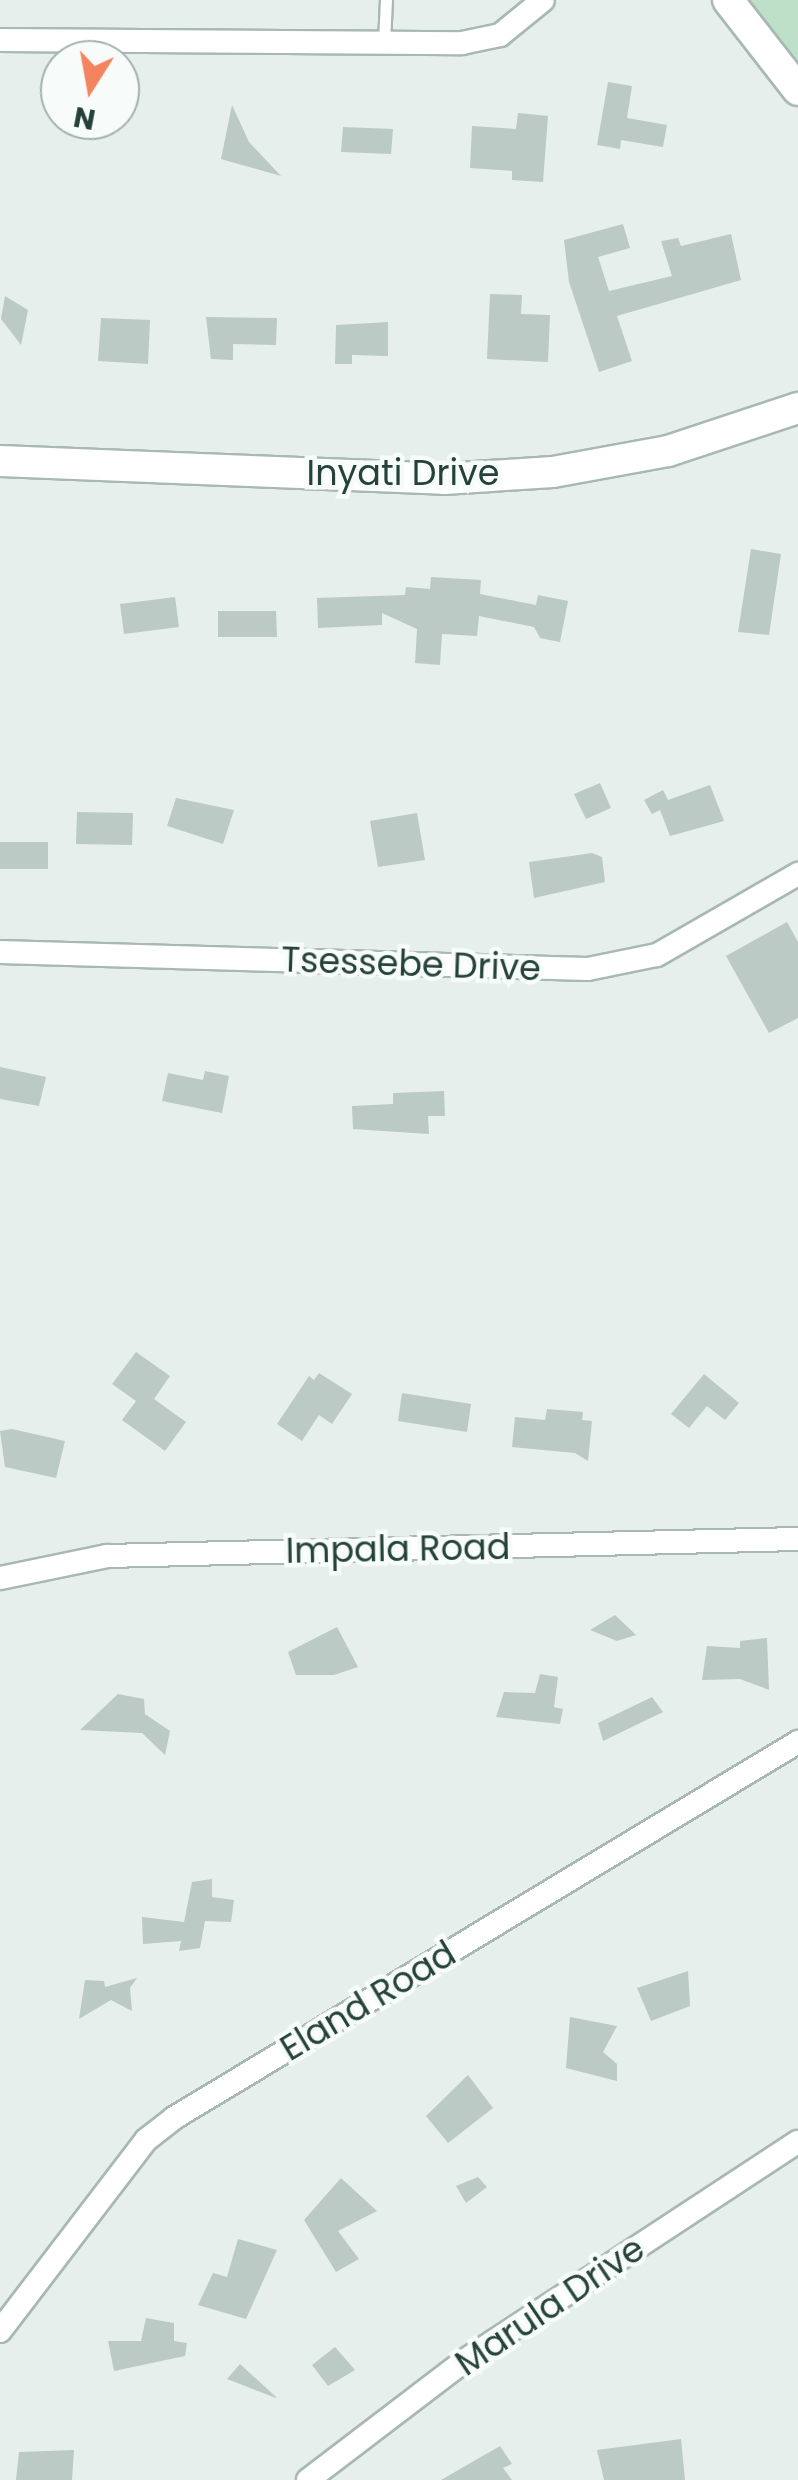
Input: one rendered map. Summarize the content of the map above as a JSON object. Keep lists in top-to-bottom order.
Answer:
{
  "streets": {
    "street": [
      "Inyati Drive",
      "Tsessebe Drive",
      "Impala Road",
      "Eland Road",
      "Marula Drive"
    ]
  },
  "north": "bottom"
}
